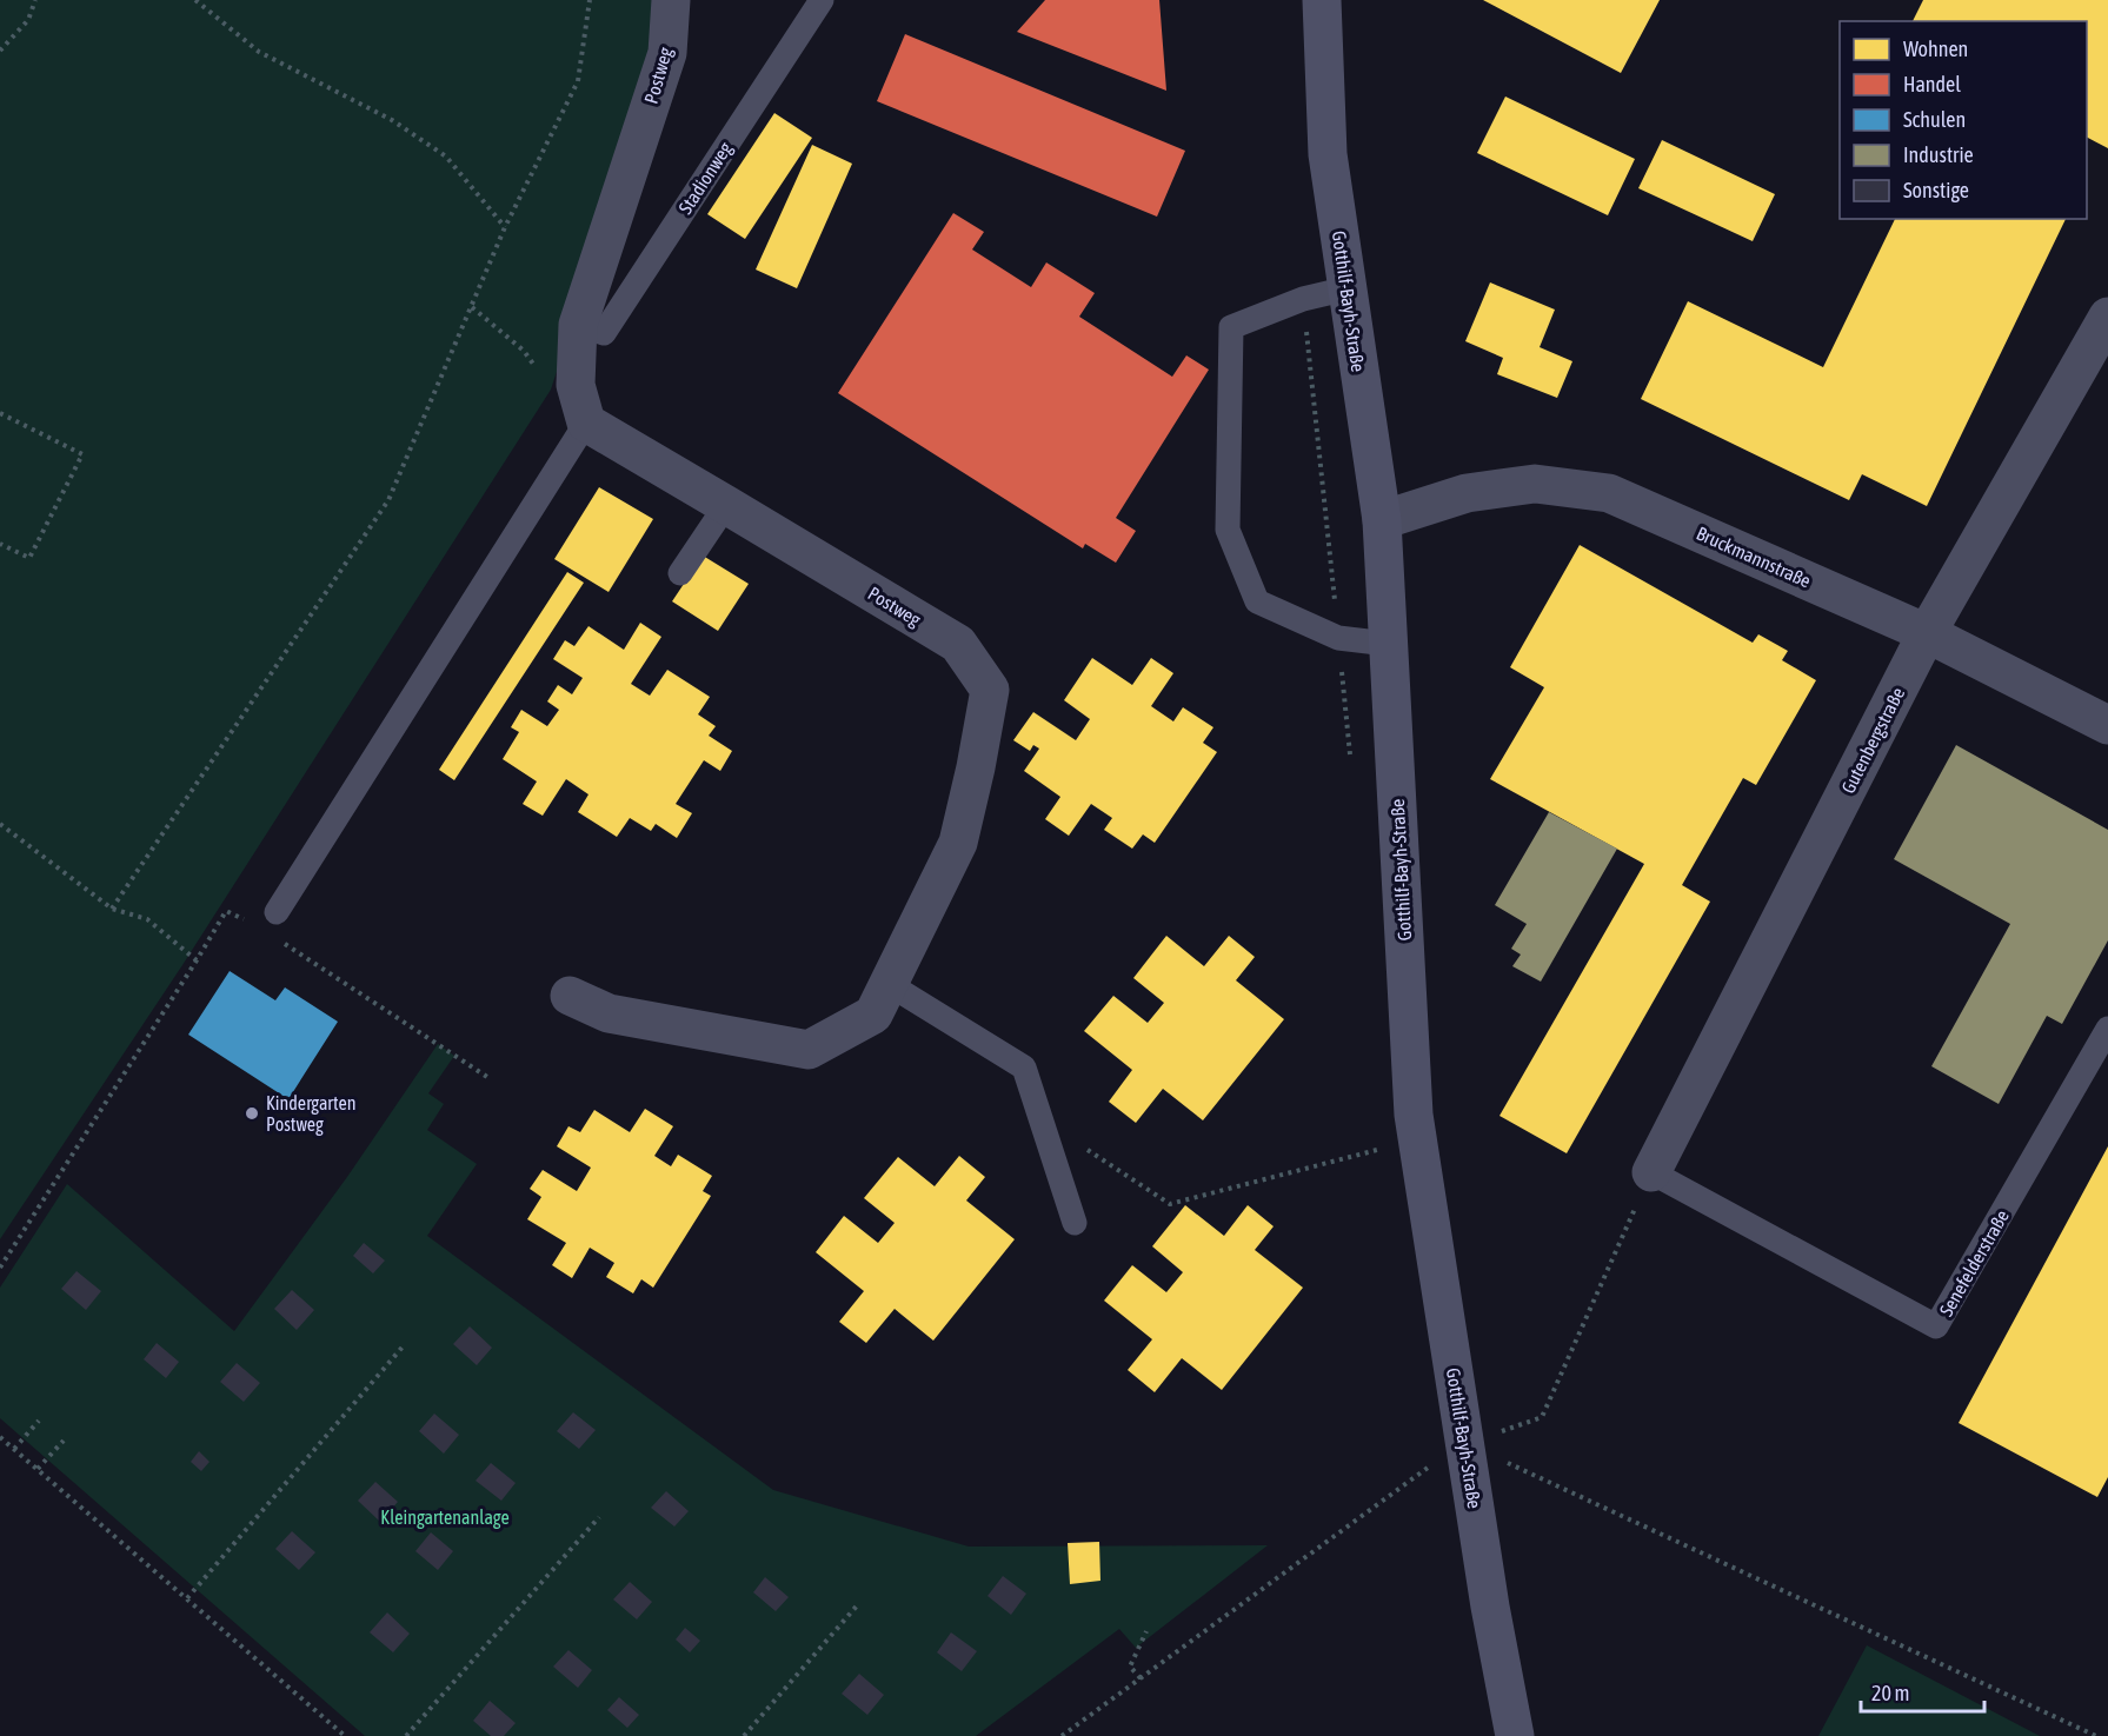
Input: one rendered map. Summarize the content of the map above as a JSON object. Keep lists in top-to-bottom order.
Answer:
{
  "streets": {
    "street": [
      "Postweg",
      "Gotthilf-Bayh-Straße",
      "Bruckmannstraße",
      "Gutenbergstraße"
    ],
    "lane": ["Stadionweg", "Senefelderstraße"]
  },
  "crossings": [
    ["Postweg", "Stadionweg"],
    ["Gotthilf-Bayh-Straße", "Bruckmannstraße"],
    ["Bruckmannstraße", "Gutenbergstraße"],
    ["Gutenbergstraße", "Senefelderstraße"]
  ],
  "parks": ["Kleingartenanlage"],
  "places": ["Kindergarten Postweg"],
  "legend": [
    "Wohnen",
    "Handel",
    "Schulen",
    "Industrie",
    "Sonstige"
  ],
  "scale_bar": "20 m"
}
